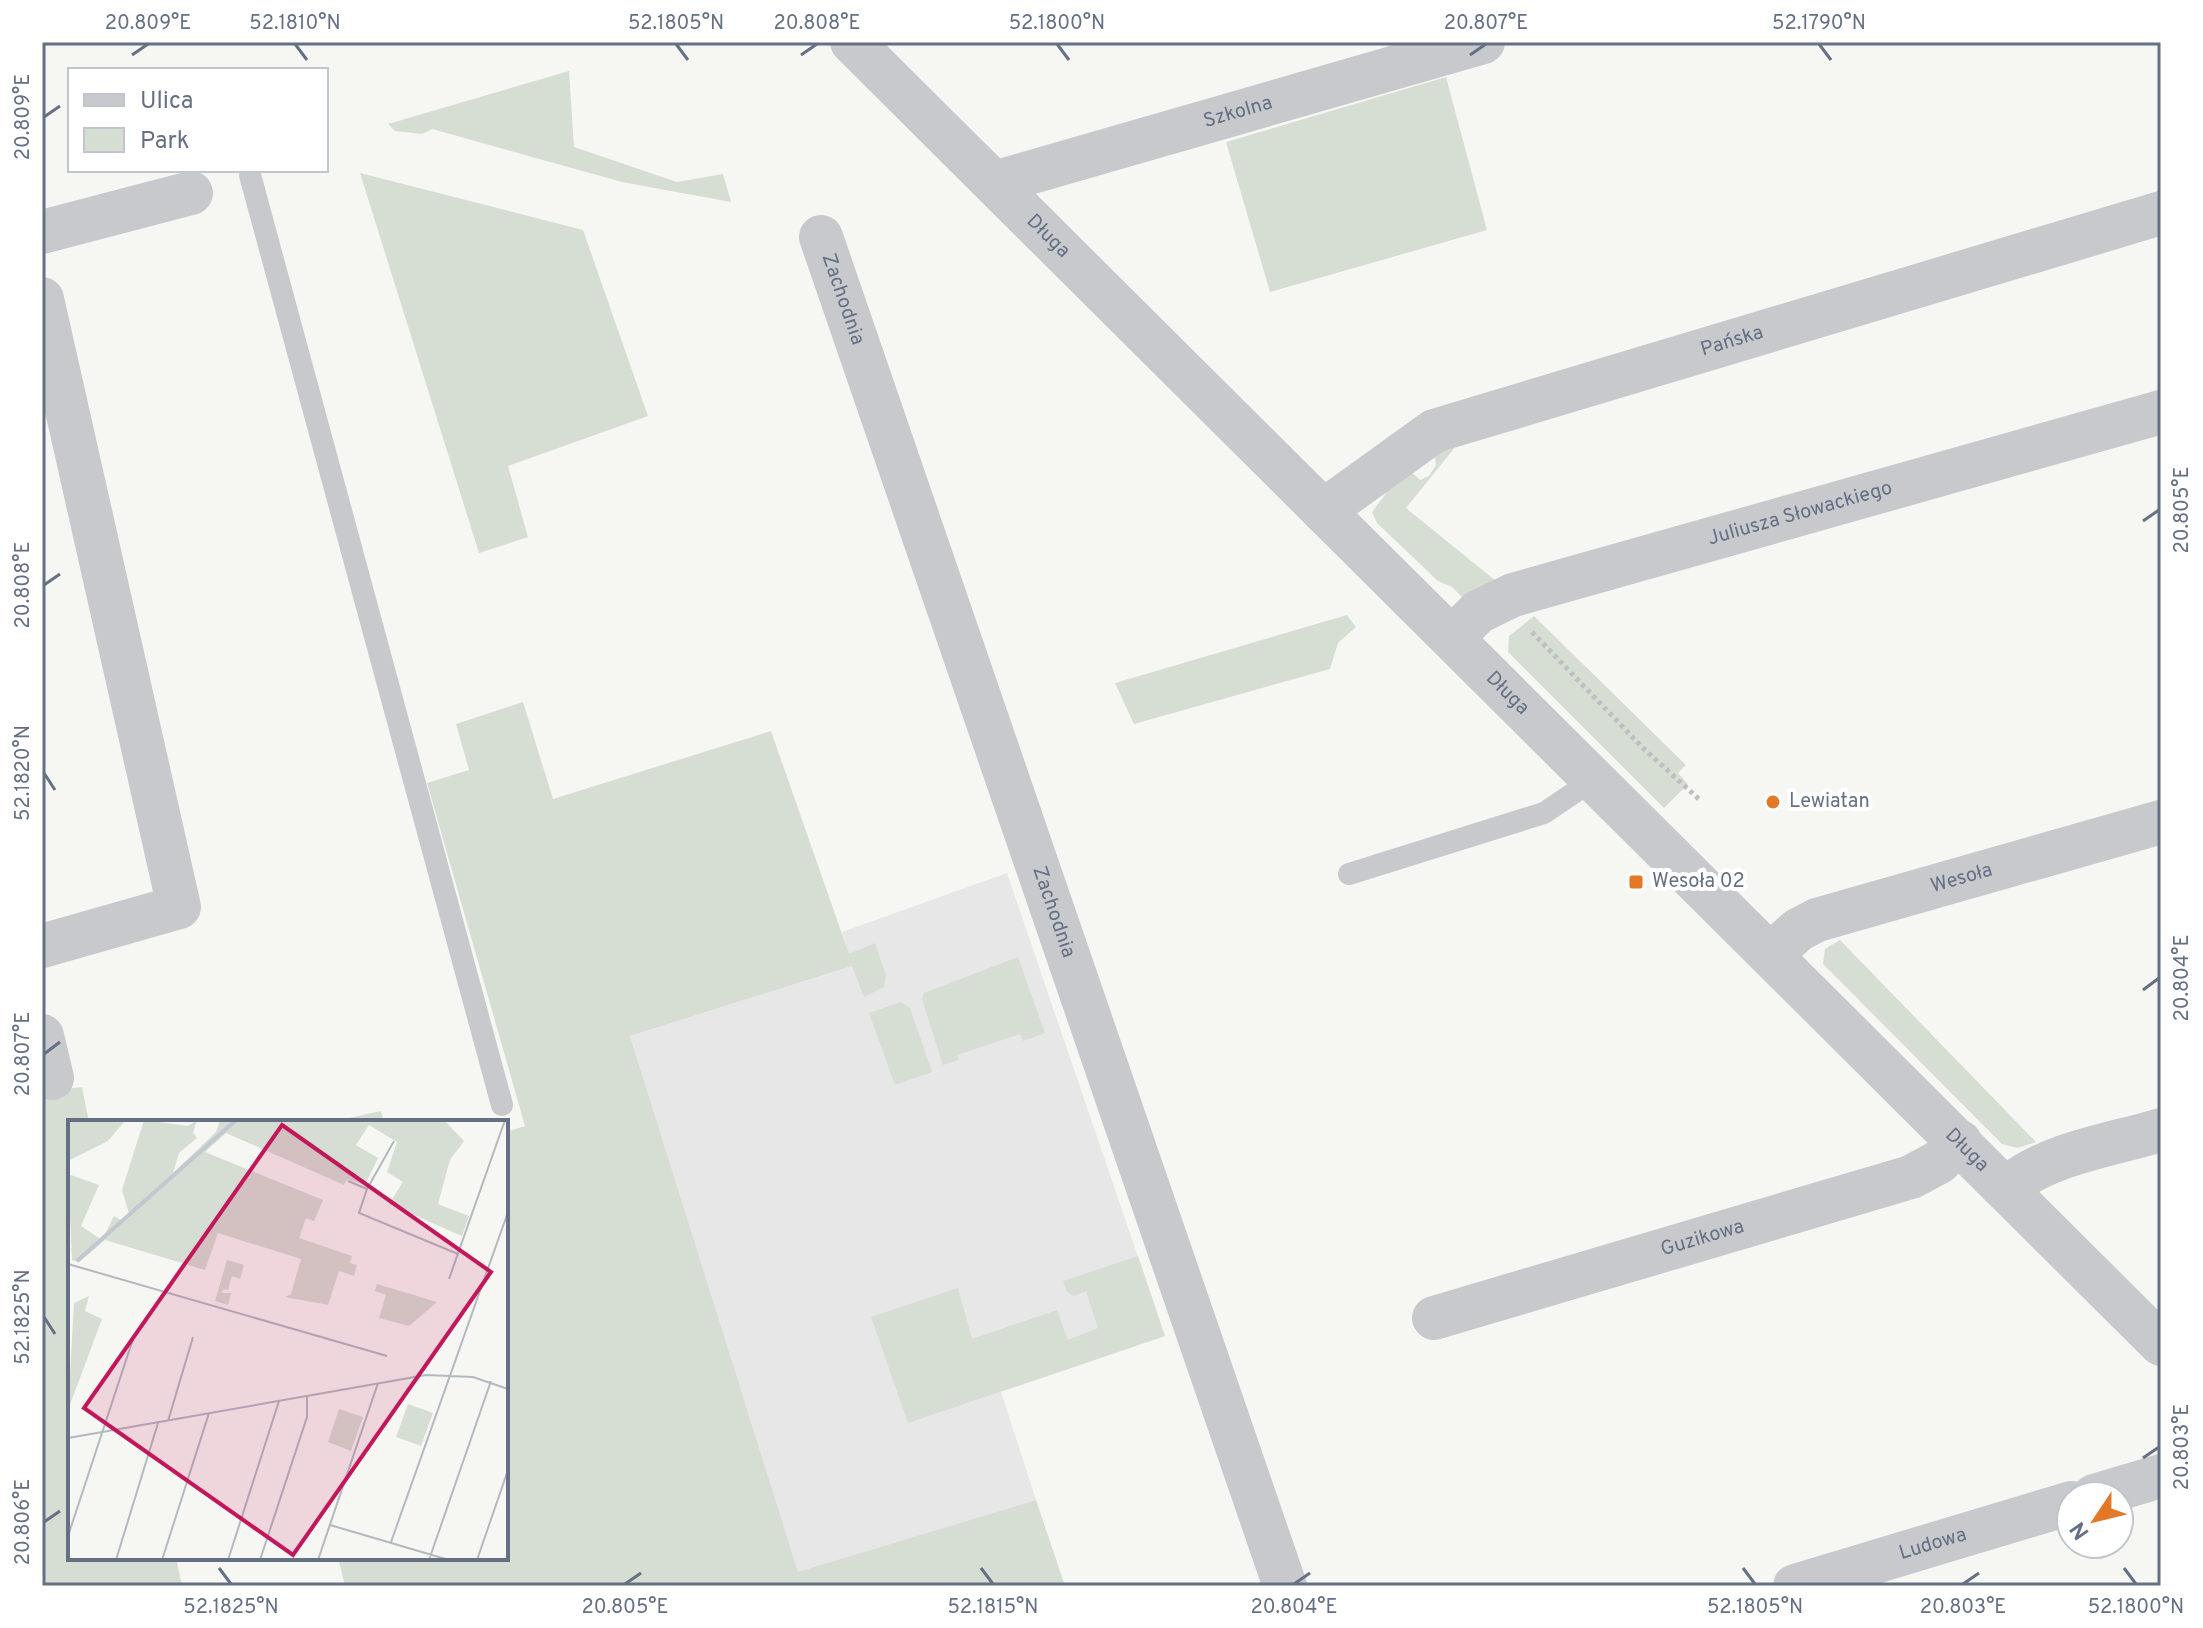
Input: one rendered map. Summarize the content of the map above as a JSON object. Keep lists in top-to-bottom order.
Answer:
{
  "streets": {
    "street": [
      "Szkolna",
      "Długa",
      "Zachodnia",
      "Pańska",
      "Juliusza Słowackiego",
      "Wesoła",
      "Guzikowa",
      "Ludowa"
    ]
  },
  "crossings": [
    ["Szkolna", "Długa"],
    ["Długa", "Pańska"],
    ["Długa", "Juliusza Słowackiego"],
    ["Długa", "Wesoła"],
    ["Długa", "Guzikowa"]
  ],
  "places": {
    "other": ["Lewiatan"],
    "transit": ["Wesoła 02"]
  },
  "legend": ["Ulica", "Park"],
  "north": "bottom left",
  "coordinates": [
    "20.809°E",
    "52.1810°N",
    "52.1805°N",
    "20.808°E",
    "52.1800°N",
    "20.807°E",
    "52.1790°N",
    "20.805°E",
    "52.1820°N",
    "20.804°E",
    "52.1825°N",
    "20.803°E",
    "20.806°E",
    "52.1815°N"
  ]
}
